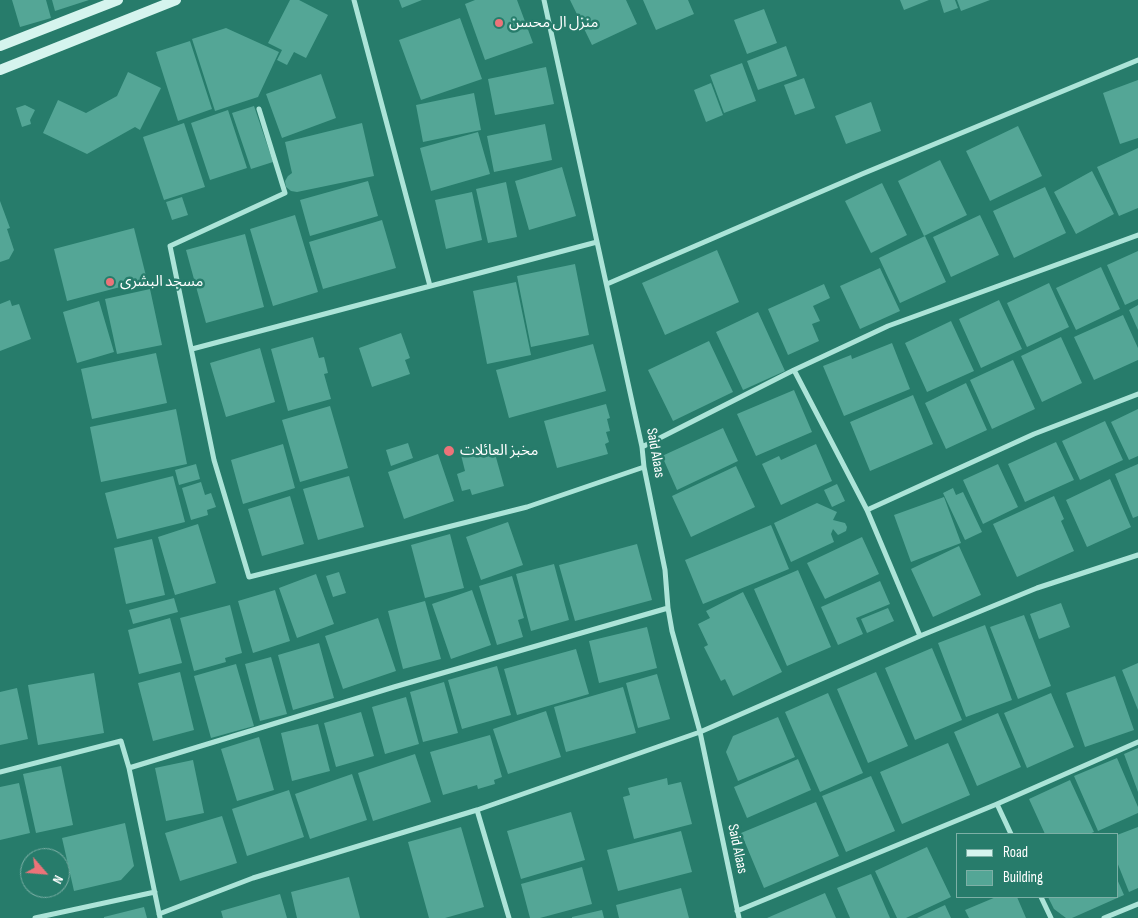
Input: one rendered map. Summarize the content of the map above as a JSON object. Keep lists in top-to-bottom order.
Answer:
{
  "streets": {
    "street": ["Said Alaas"]
  },
  "places": ["منزل ال محسن", "مسجد البشرى", "مخبز العائلات"],
  "legend": ["Road", "Building"],
  "north": "bottom right"
}
